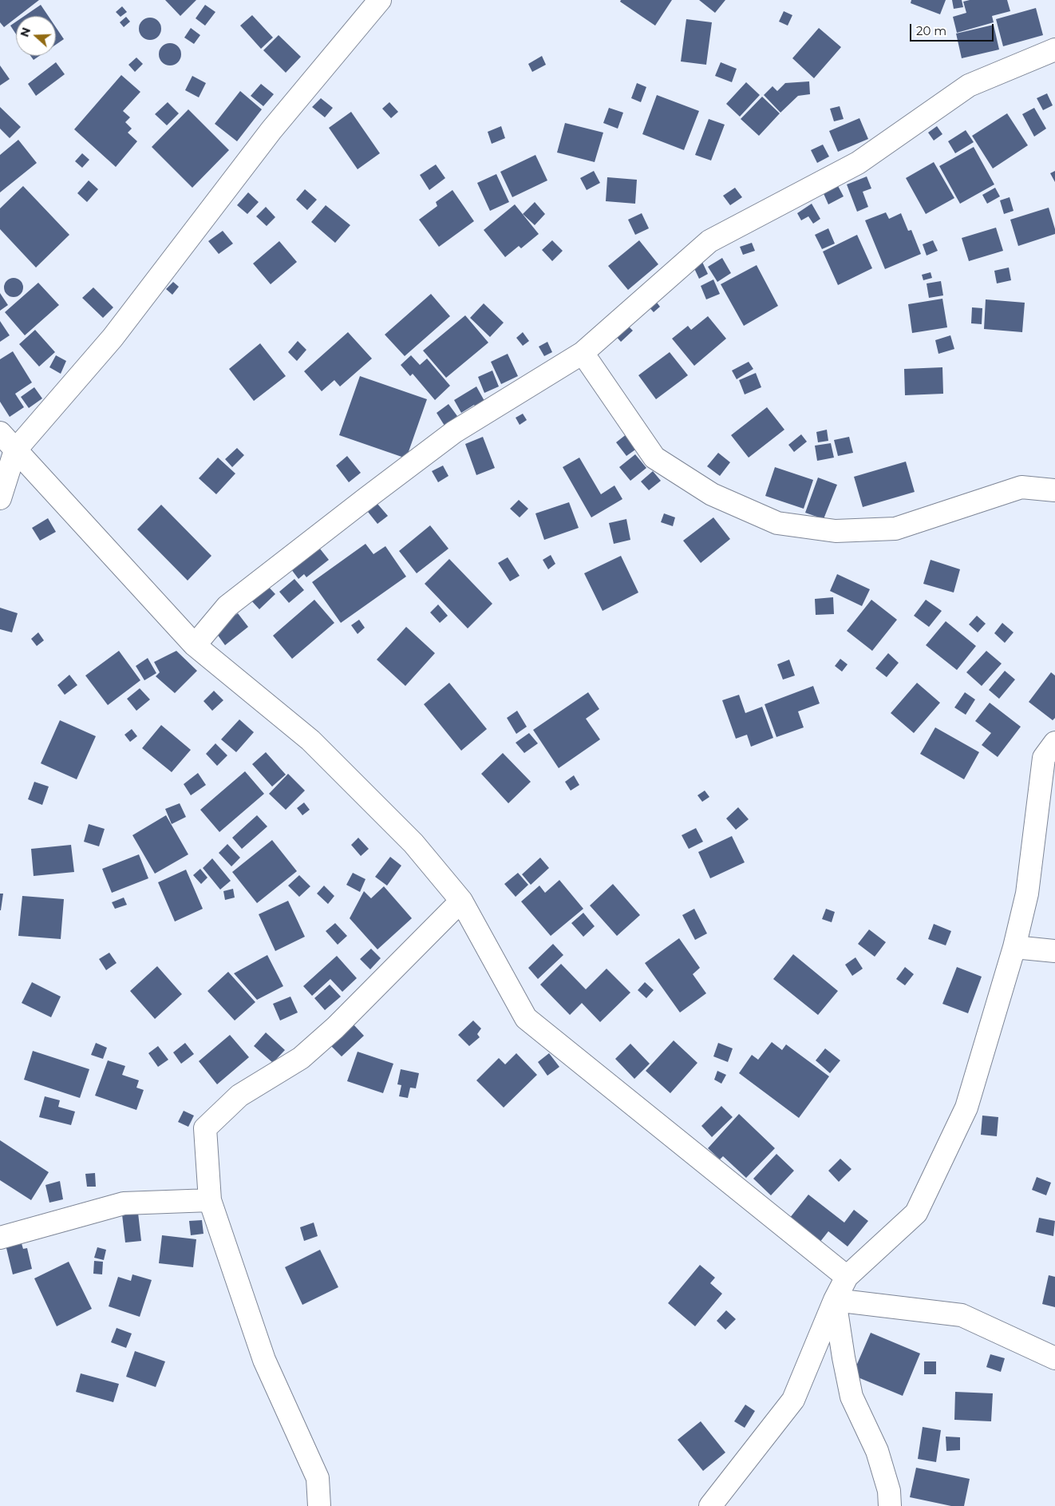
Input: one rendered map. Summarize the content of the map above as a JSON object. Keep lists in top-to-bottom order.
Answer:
{
  "scale_bar": "20 m",
  "north": "left"
}
